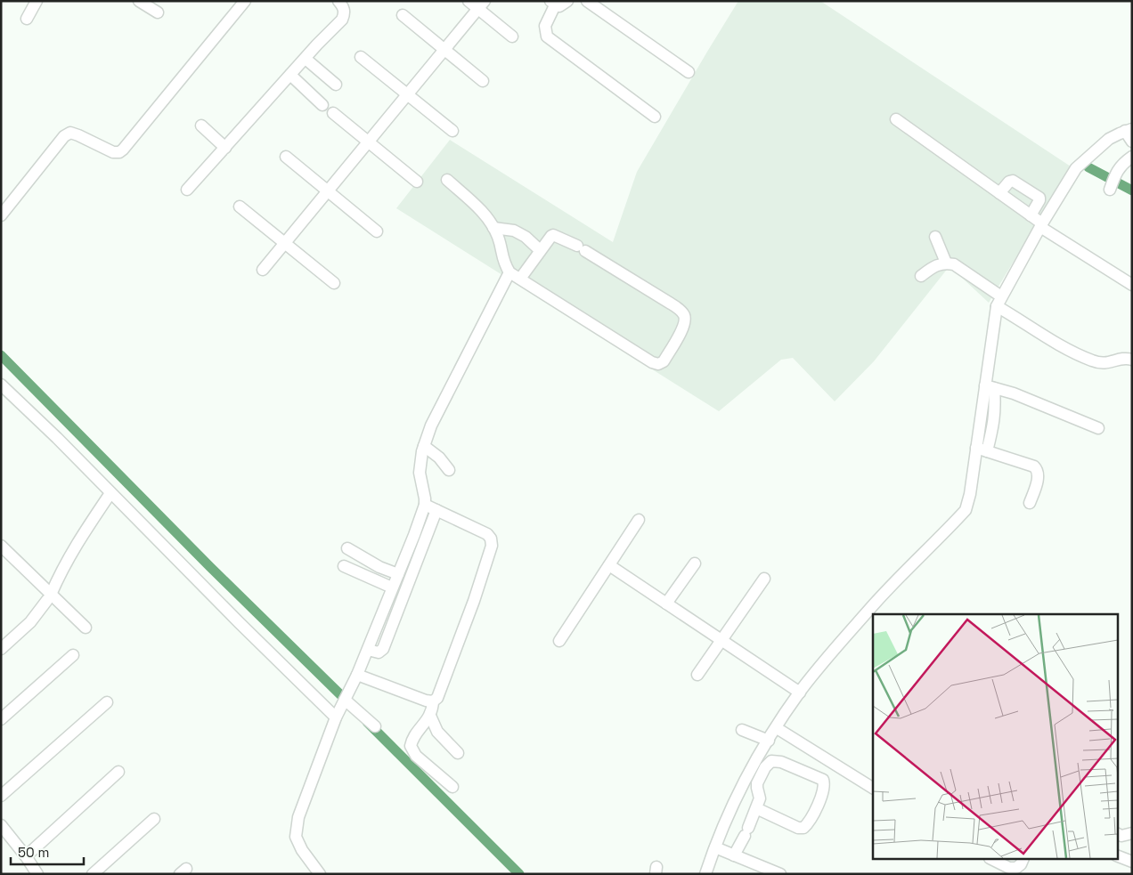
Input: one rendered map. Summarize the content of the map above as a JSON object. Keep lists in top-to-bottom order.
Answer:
{
  "scale_bar": "50 m"
}
